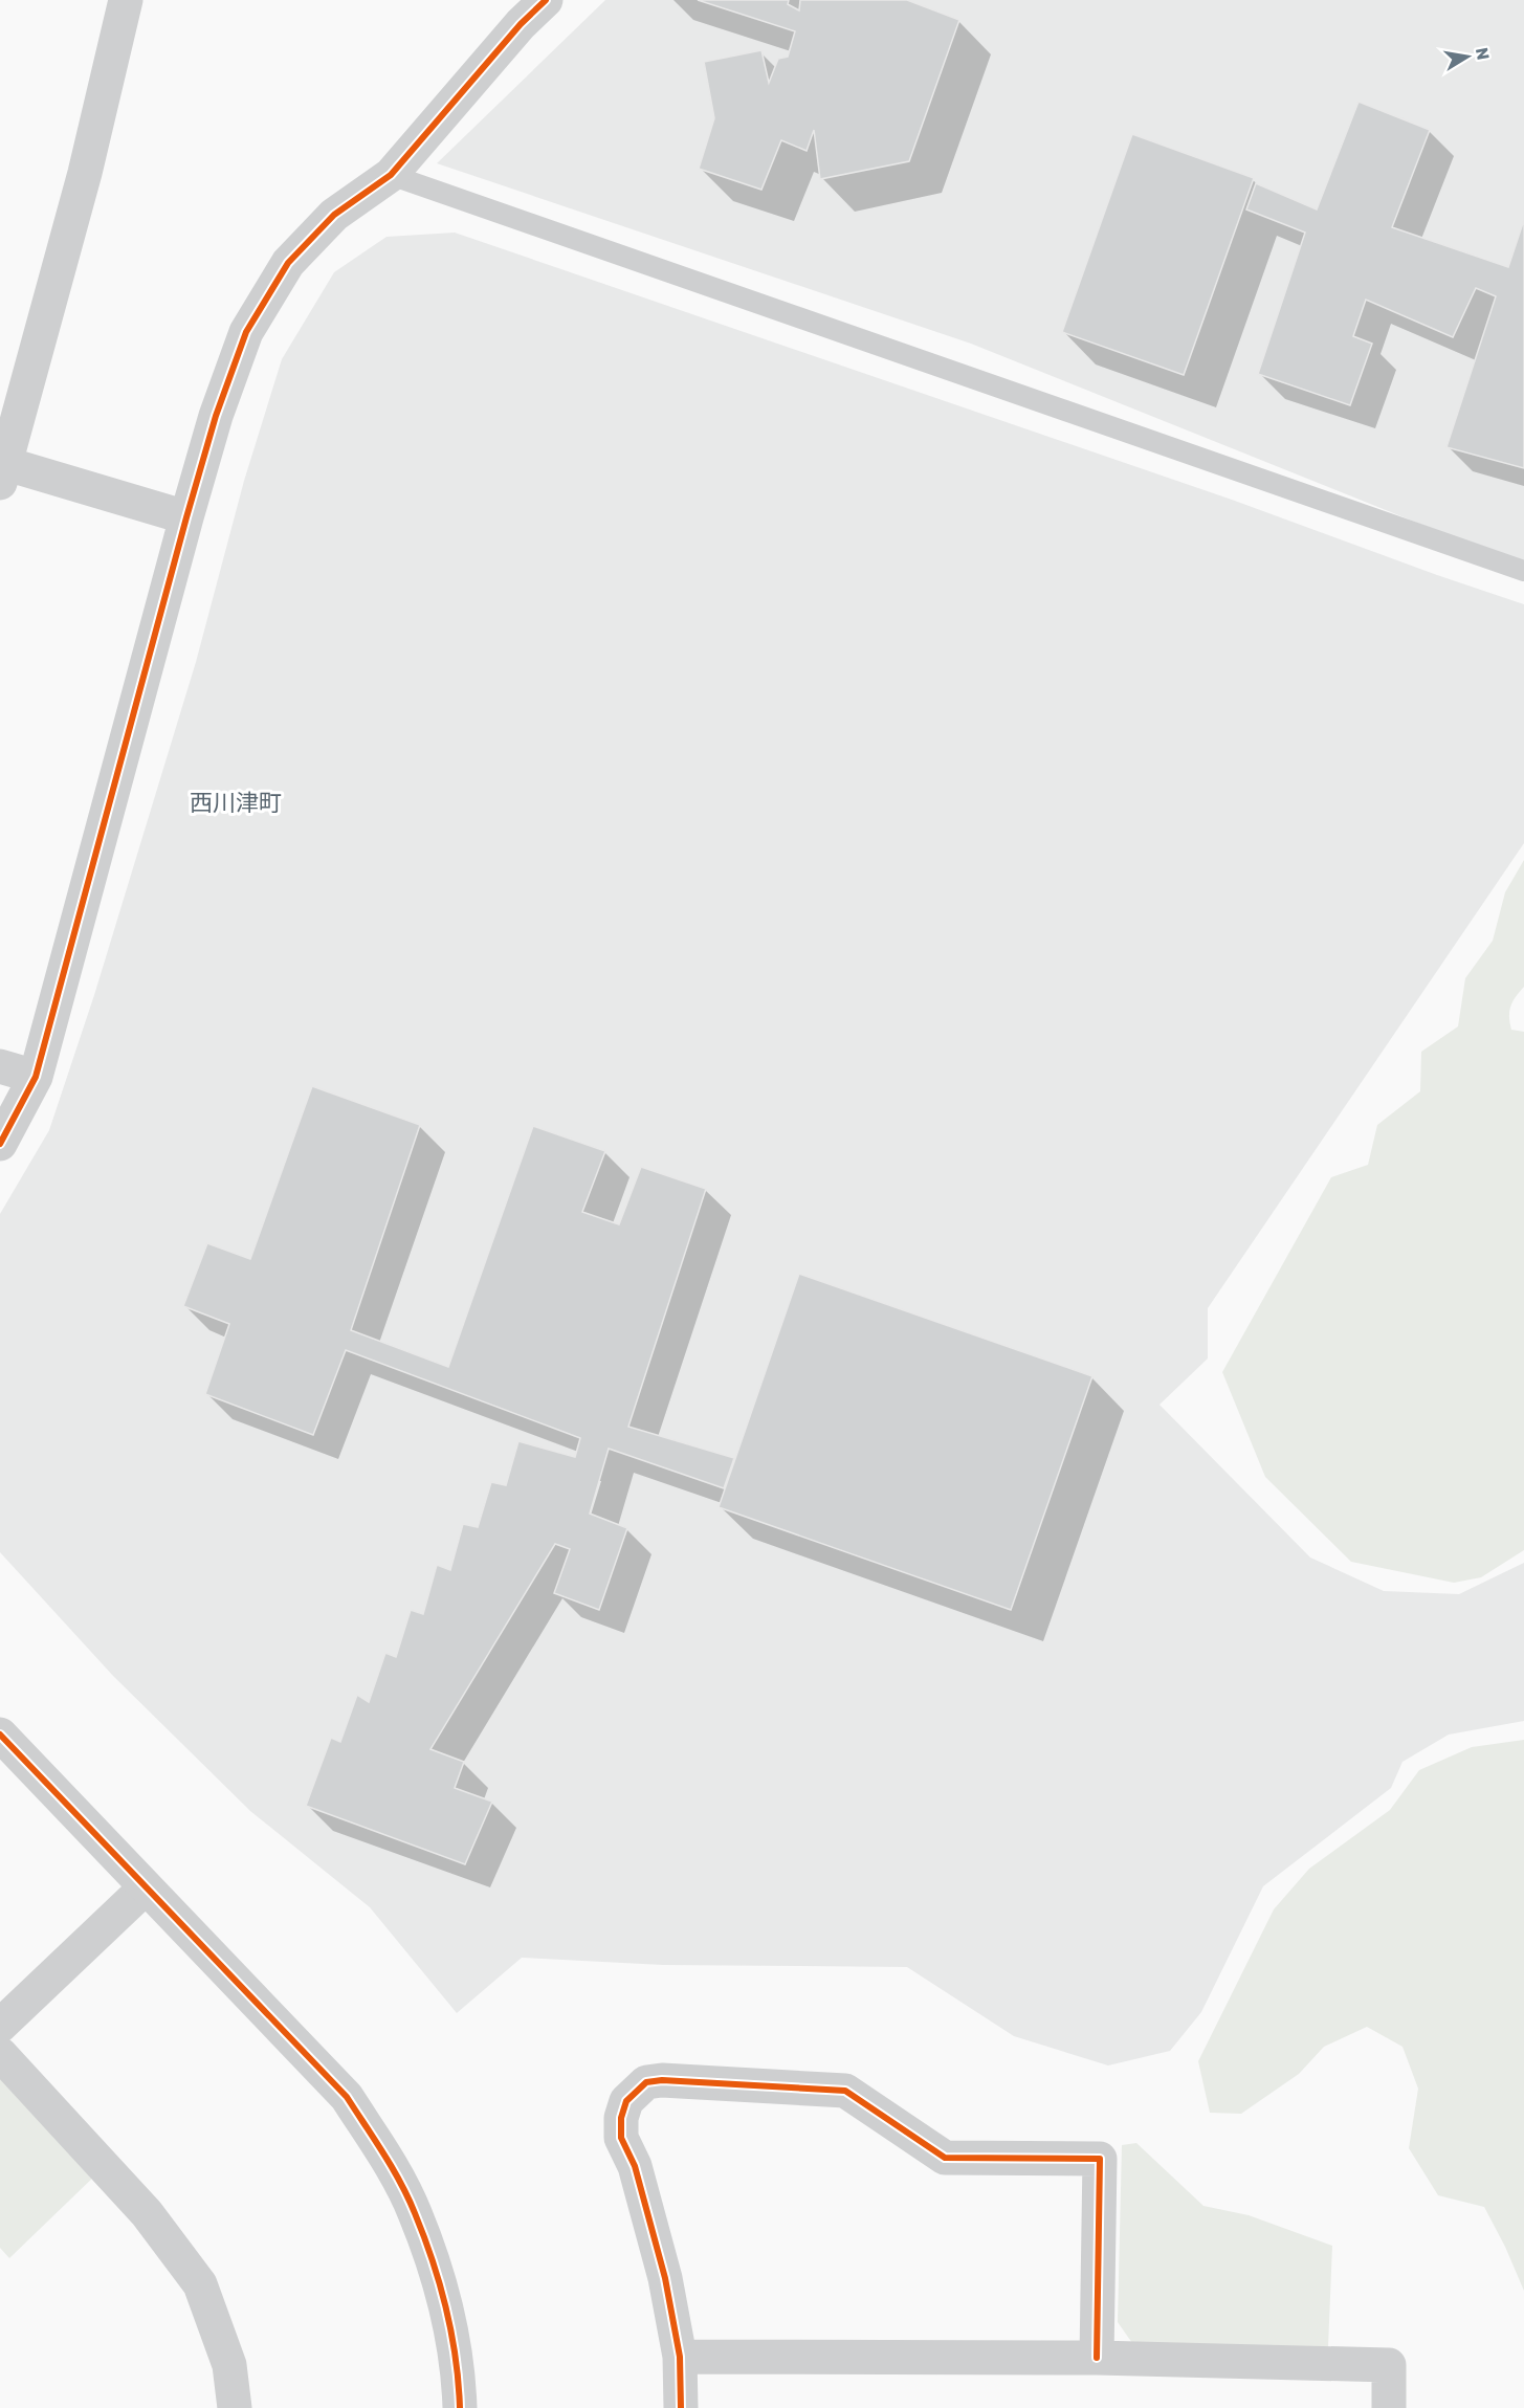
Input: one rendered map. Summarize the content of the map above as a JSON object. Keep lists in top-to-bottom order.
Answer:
{
  "districts": ["西川津町"],
  "north": "right"
}
